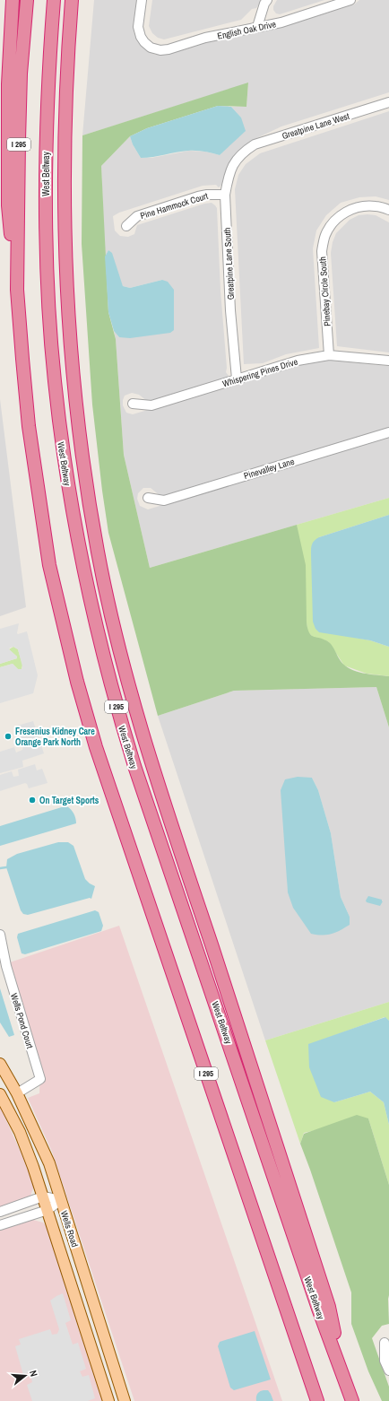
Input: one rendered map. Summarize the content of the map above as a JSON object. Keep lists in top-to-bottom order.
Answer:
{
  "streets": {
    "highway": ["I 295", "West Beltway"],
    "main road": ["Wells Road"],
    "street": [
      "English Oak Drive",
      "Greatpine Lane West",
      "Pine Hammock Court",
      "Greatpine Lane South",
      "Pinebay Circle South",
      "Whispering Pines Drive",
      "Pinevalley Lane",
      "Wells Pond Court"
    ]
  },
  "crossings": [
    ["Greatpine Lane West", "Greatpine Lane South"],
    ["Pine Hammock Court", "Greatpine Lane South"],
    ["Greatpine Lane South", "Whispering Pines Drive"],
    ["Pinebay Circle South", "Whispering Pines Drive"],
    ["Wells Pond Court", "Wells Road"]
  ],
  "places": ["Fresenius Kidney Care Orange Park North", "On Target Sports"],
  "north": "right"
}
